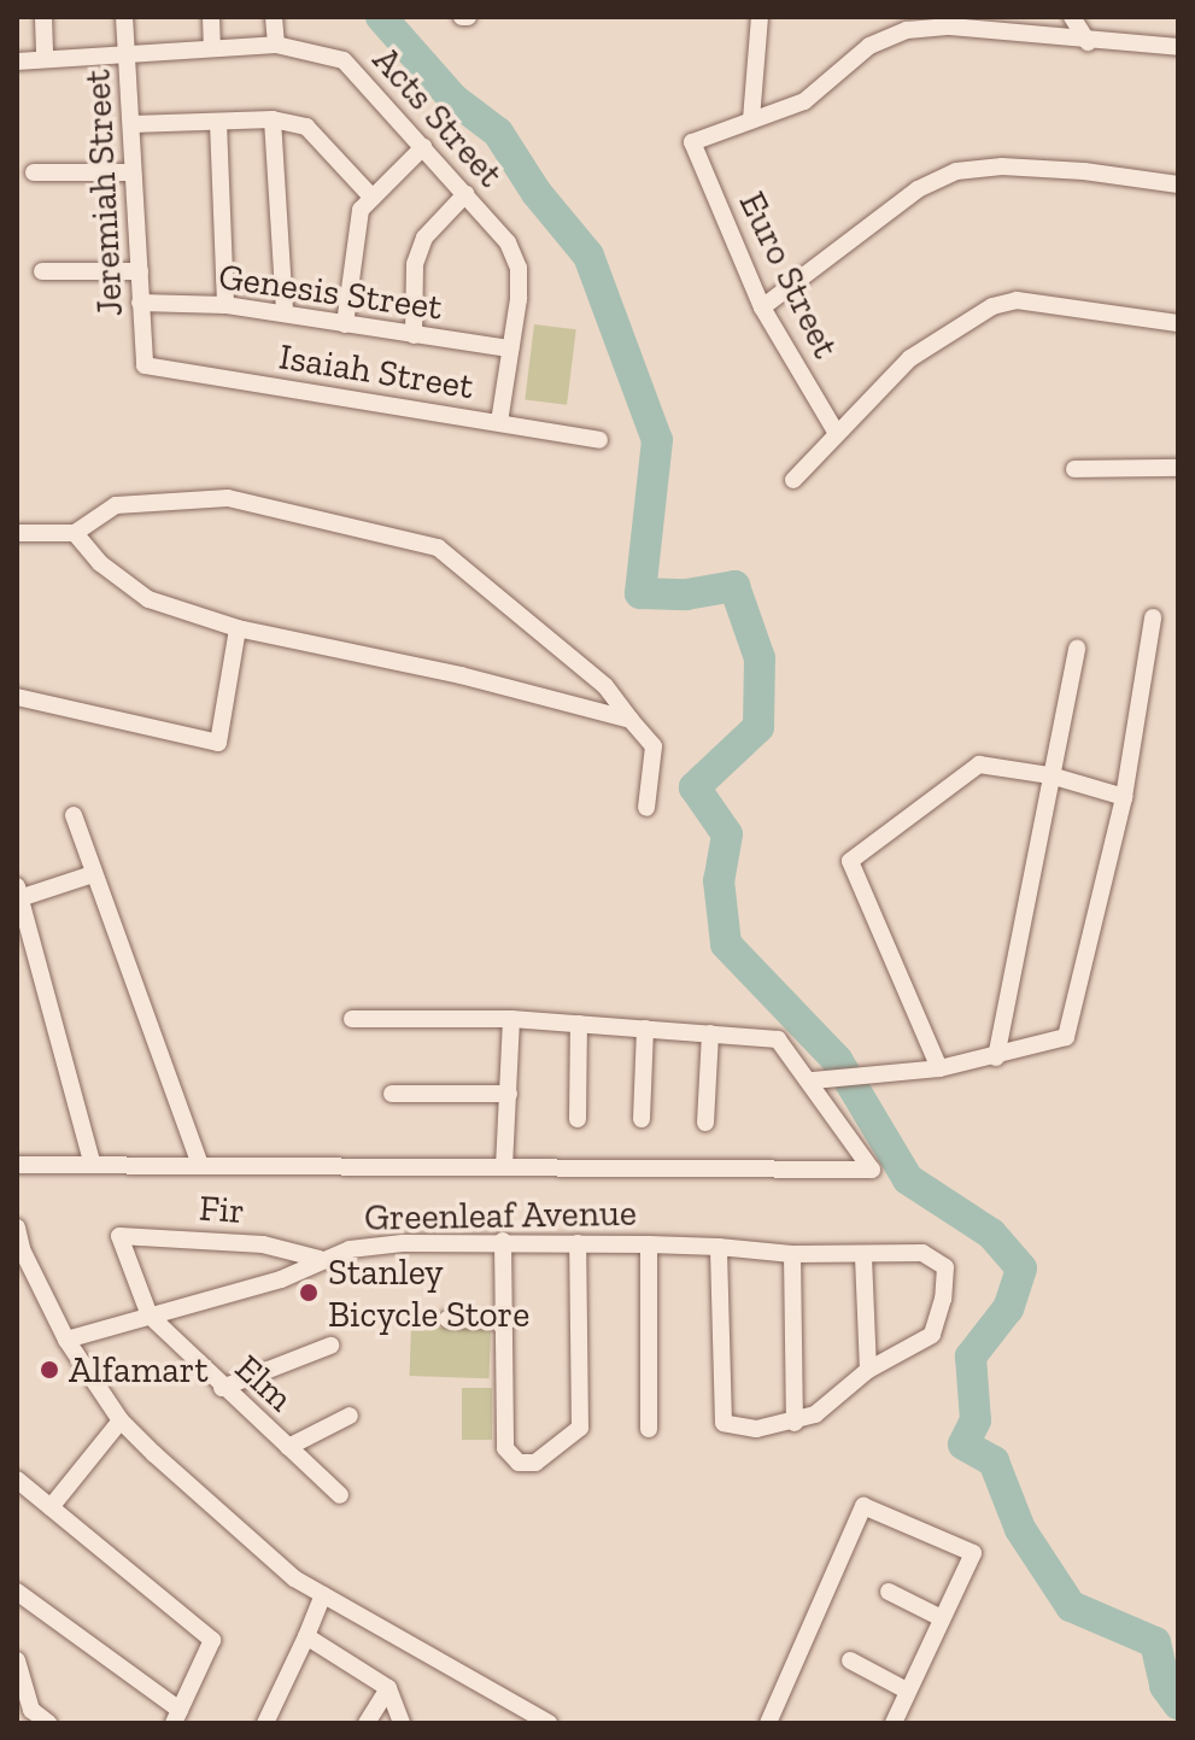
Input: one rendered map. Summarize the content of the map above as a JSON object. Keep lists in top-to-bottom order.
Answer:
{
  "streets": {
    "street": [
      "Acts Street",
      "Jeremiah Street",
      "Euro Street",
      "Genesis Street",
      "Isaiah Street",
      "Fir",
      "Greenleaf Avenue",
      "Elm"
    ]
  },
  "crossings": [
    ["Acts Street", "Jeremiah Street"],
    ["Acts Street", "Genesis Street"],
    ["Acts Street", "Isaiah Street"],
    ["Jeremiah Street", "Genesis Street"],
    ["Jeremiah Street", "Isaiah Street"],
    ["Fir", "Greenleaf Avenue"],
    ["Fir", "Elm"],
    ["Greenleaf Avenue", "Elm"]
  ],
  "places": ["Stanley Bicycle Store", "Alfamart"]
}
